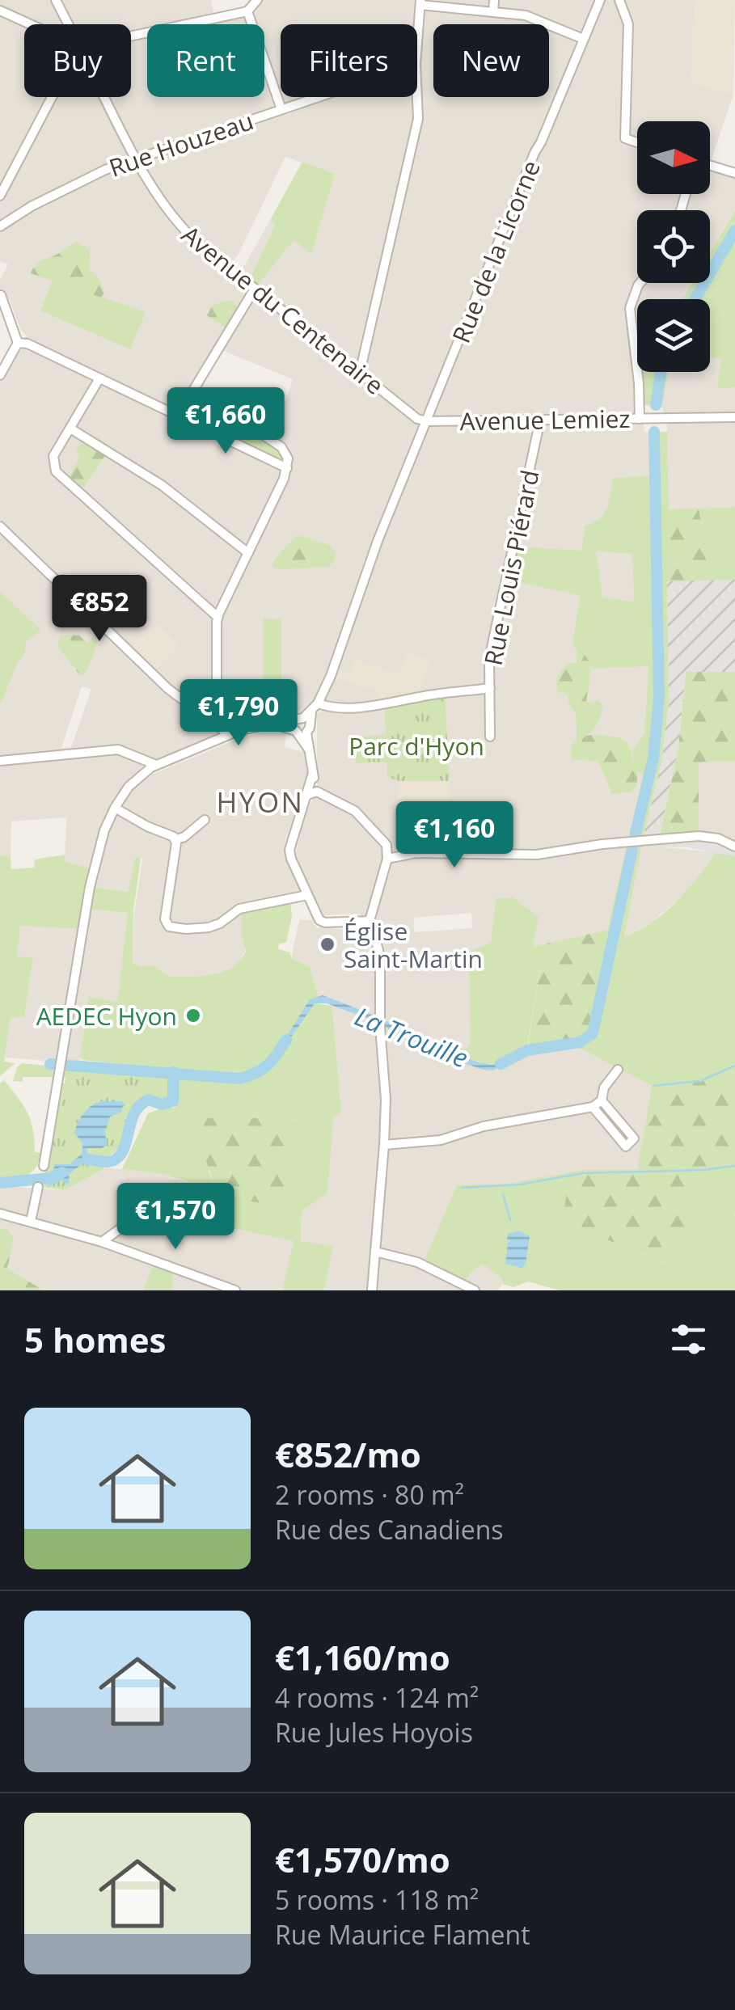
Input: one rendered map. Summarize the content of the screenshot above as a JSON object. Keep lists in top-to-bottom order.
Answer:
{
  "streets": {
    "street": [
      "Rue Houzeau",
      "Rue de la Licorne",
      "Avenue du Centenaire",
      "Avenue Lemiez",
      "Rue Louis Piérard"
    ]
  },
  "crossings": [
    ["Rue Houzeau", "Avenue du Centenaire"],
    ["Rue de la Licorne", "Avenue du Centenaire"],
    ["Rue de la Licorne", "Avenue Lemiez"],
    ["Rue de la Licorne", "Rue Louis Piérard"],
    ["Avenue du Centenaire", "Avenue Lemiez"],
    ["Avenue Lemiez", "Rue Louis Piérard"]
  ],
  "districts": ["HYON"],
  "water": ["La Trouille"],
  "parks": ["Parc d'Hyon"],
  "places": ["Église Saint-Martin", "AEDEC Hyon"],
  "north": "right",
  "page": {
    "chip": [
      "Buy",
      "Rent",
      "Filters",
      "New"
    ],
    "price": [
      "€1,660",
      "€852",
      "€1,790",
      "€1,160",
      "€1,570"
    ],
    "heading": "5 homes",
    "list": [
      {
        "name": "€852/mo",
        "note": "2 rooms · 80 m² · Rue des Canadiens"
      },
      {
        "name": "€1,160/mo",
        "note": "4 rooms · 124 m² · Rue Jules Hoyois"
      },
      {
        "name": "€1,570/mo",
        "note": "5 rooms · 118 m² · Rue Maurice Flament"
      }
    ]
  }
}
